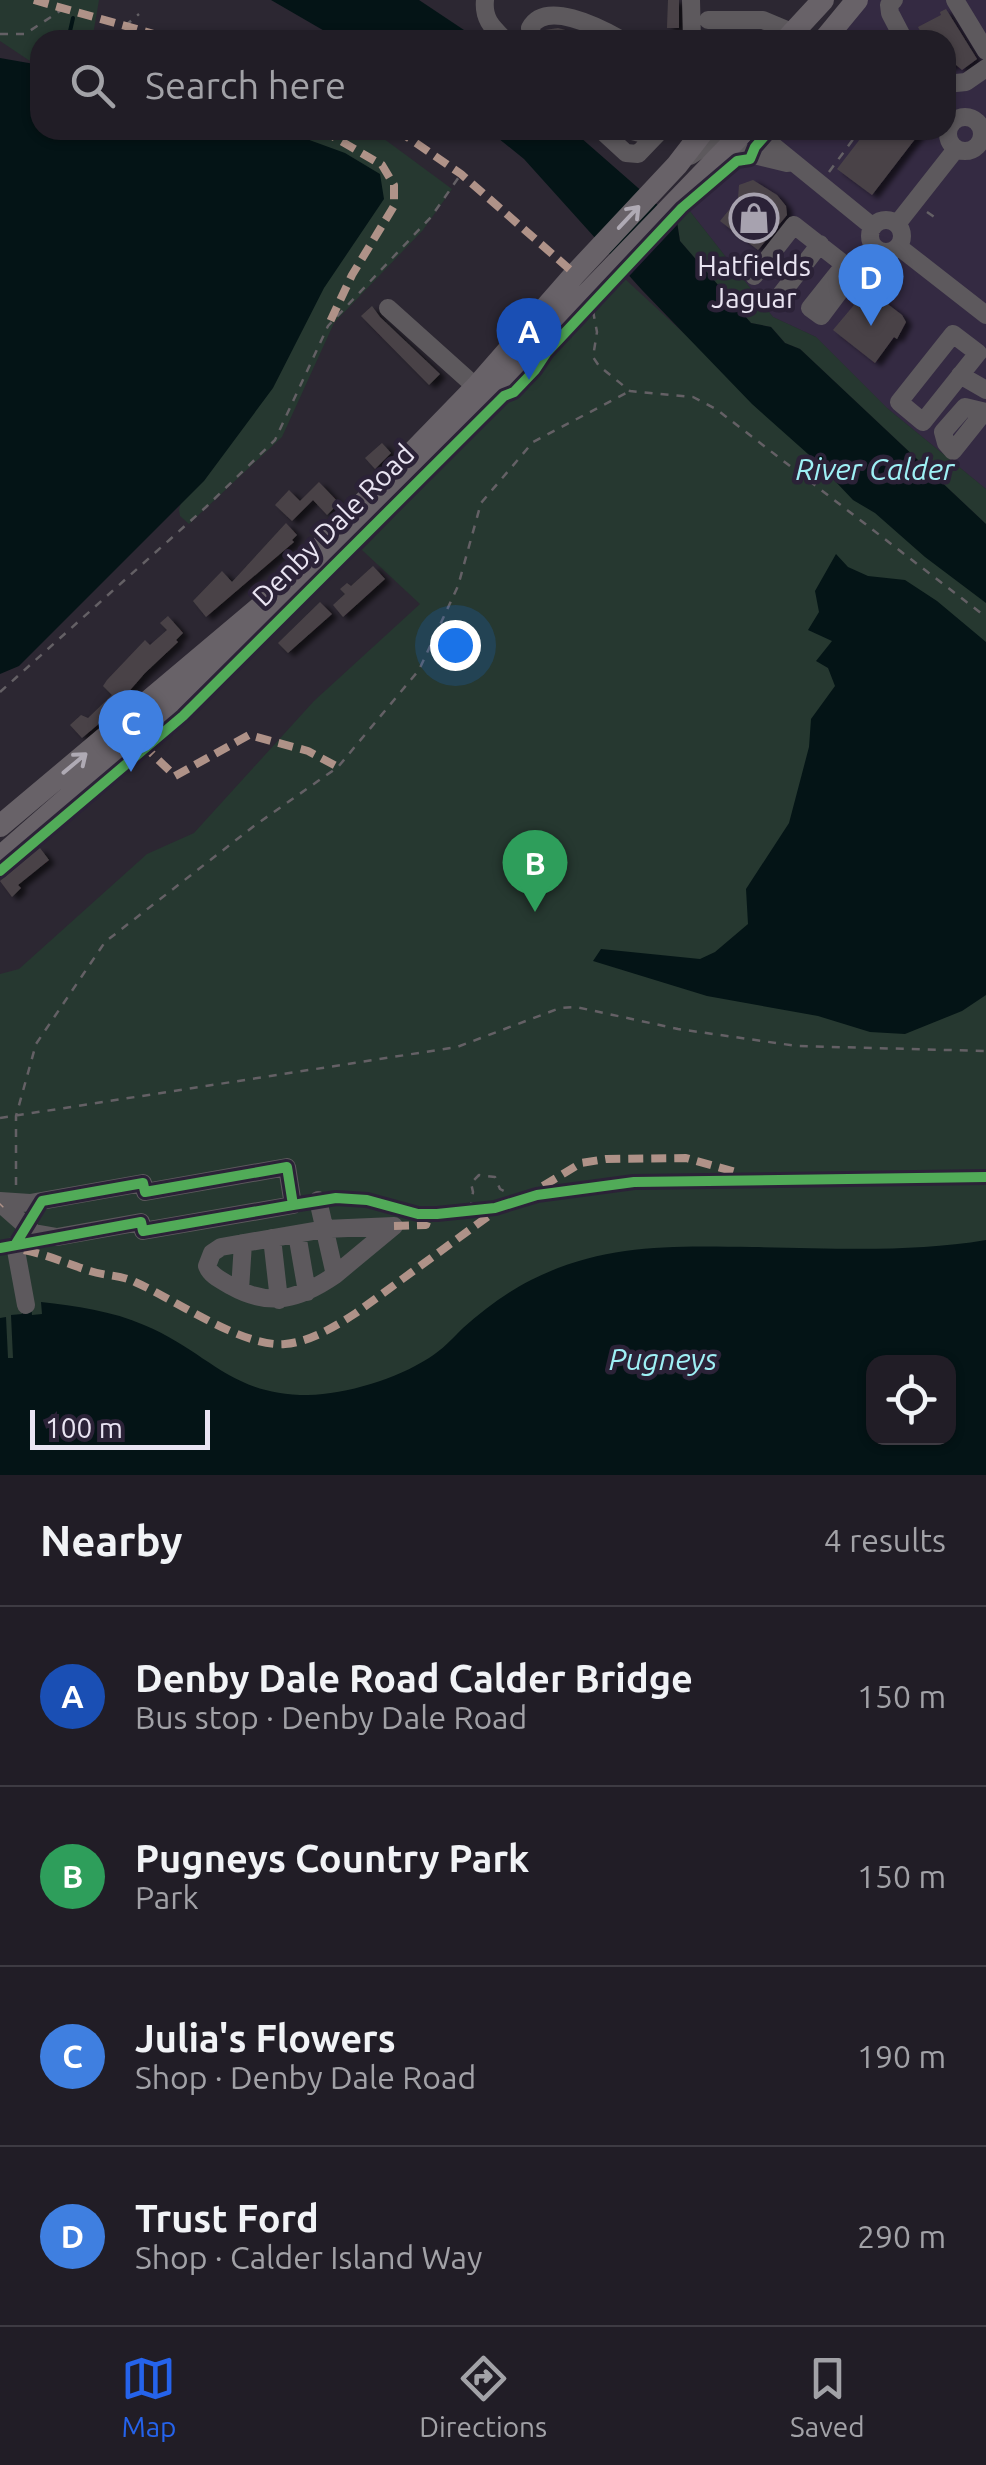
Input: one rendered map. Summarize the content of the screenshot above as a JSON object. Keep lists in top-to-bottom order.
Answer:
{
  "streets": {
    "main road": ["Denby Dale Road"]
  },
  "water": ["River Calder", "Pugneys"],
  "places": {
    "shop": ["Hatfields Jaguar"]
  },
  "scale_bar": "100 m",
  "page": {
    "search": "Search here",
    "pins": [
      "D",
      "A",
      "C",
      "B"
    ],
    "scale": "100 m",
    "heading": ["Nearby", "4 results"],
    "list": [
      {
        "mark": "A",
        "name": "Denby Dale Road Calder Bridge",
        "note": "Bus stop · Denby Dale Road",
        "value": "150 m"
      },
      {
        "mark": "B",
        "name": "Pugneys Country Park",
        "note": "Park",
        "value": "150 m"
      },
      {
        "mark": "C",
        "name": "Julia's Flowers",
        "note": "Shop · Denby Dale Road",
        "value": "190 m"
      },
      {
        "mark": "D",
        "name": "Trust Ford",
        "note": "Shop · Calder Island Way",
        "value": "290 m"
      }
    ],
    "nav": ["Map", "Directions", "Saved"]
  }
}
